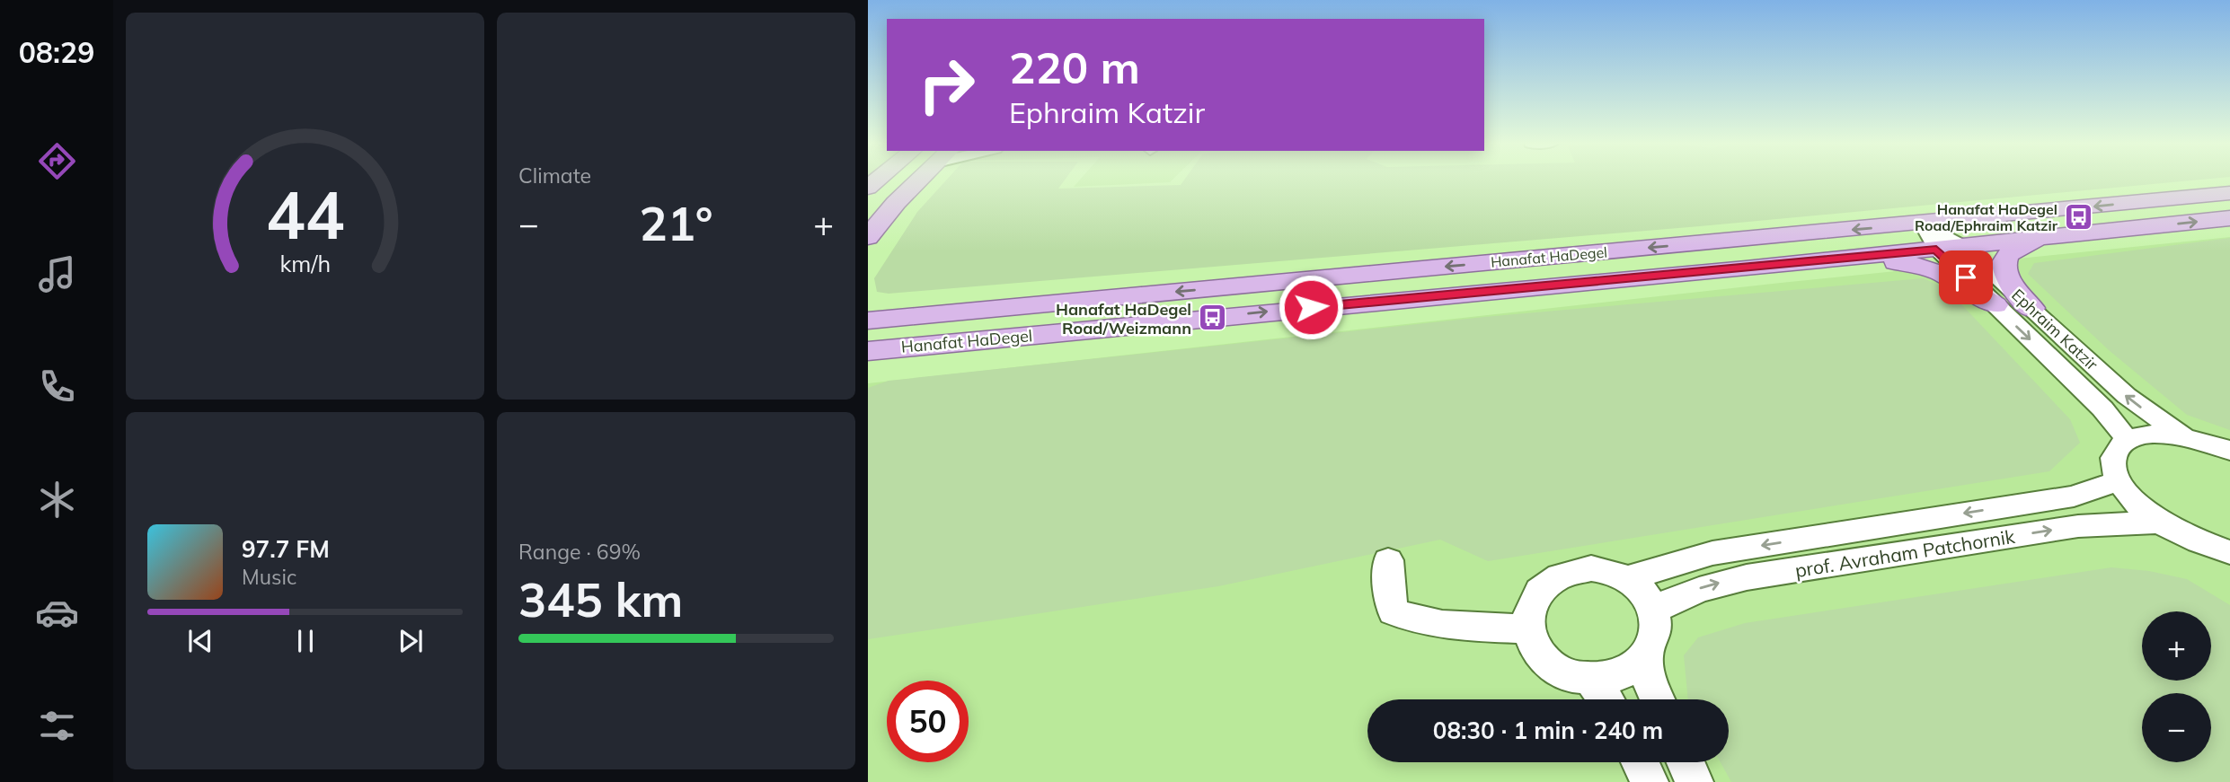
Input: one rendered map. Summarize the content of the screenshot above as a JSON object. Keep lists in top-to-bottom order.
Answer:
{
  "streets": {
    "main road": ["Hanafat HaDegel"],
    "street": ["Ephraim Katzir", "prof. Avraham Patchornik"]
  },
  "crossings": [
    ["Hanafat HaDegel", "Ephraim Katzir"]
  ],
  "places": {
    "bus stop": ["Hanafat HaDegel Road/Ephraim Katzir", "Hanafat HaDegel Road/Weizmann"]
  },
  "page": {
    "tabs": "08:29",
    "tile": [
      "Climate",
      ["Range · 69%", "345 km"]
    ],
    "turn": ["220 m", "Ephraim Katzir"],
    "heat": ["−", "21°", "+"],
    "song": ["97.7 FM", "Music"],
    "map_buttons": ["+", "−"],
    "limit": "50",
    "trip": "08:30 · 1 min · 240 m",
    "gauge": ["44", "km/h"]
  }
}
